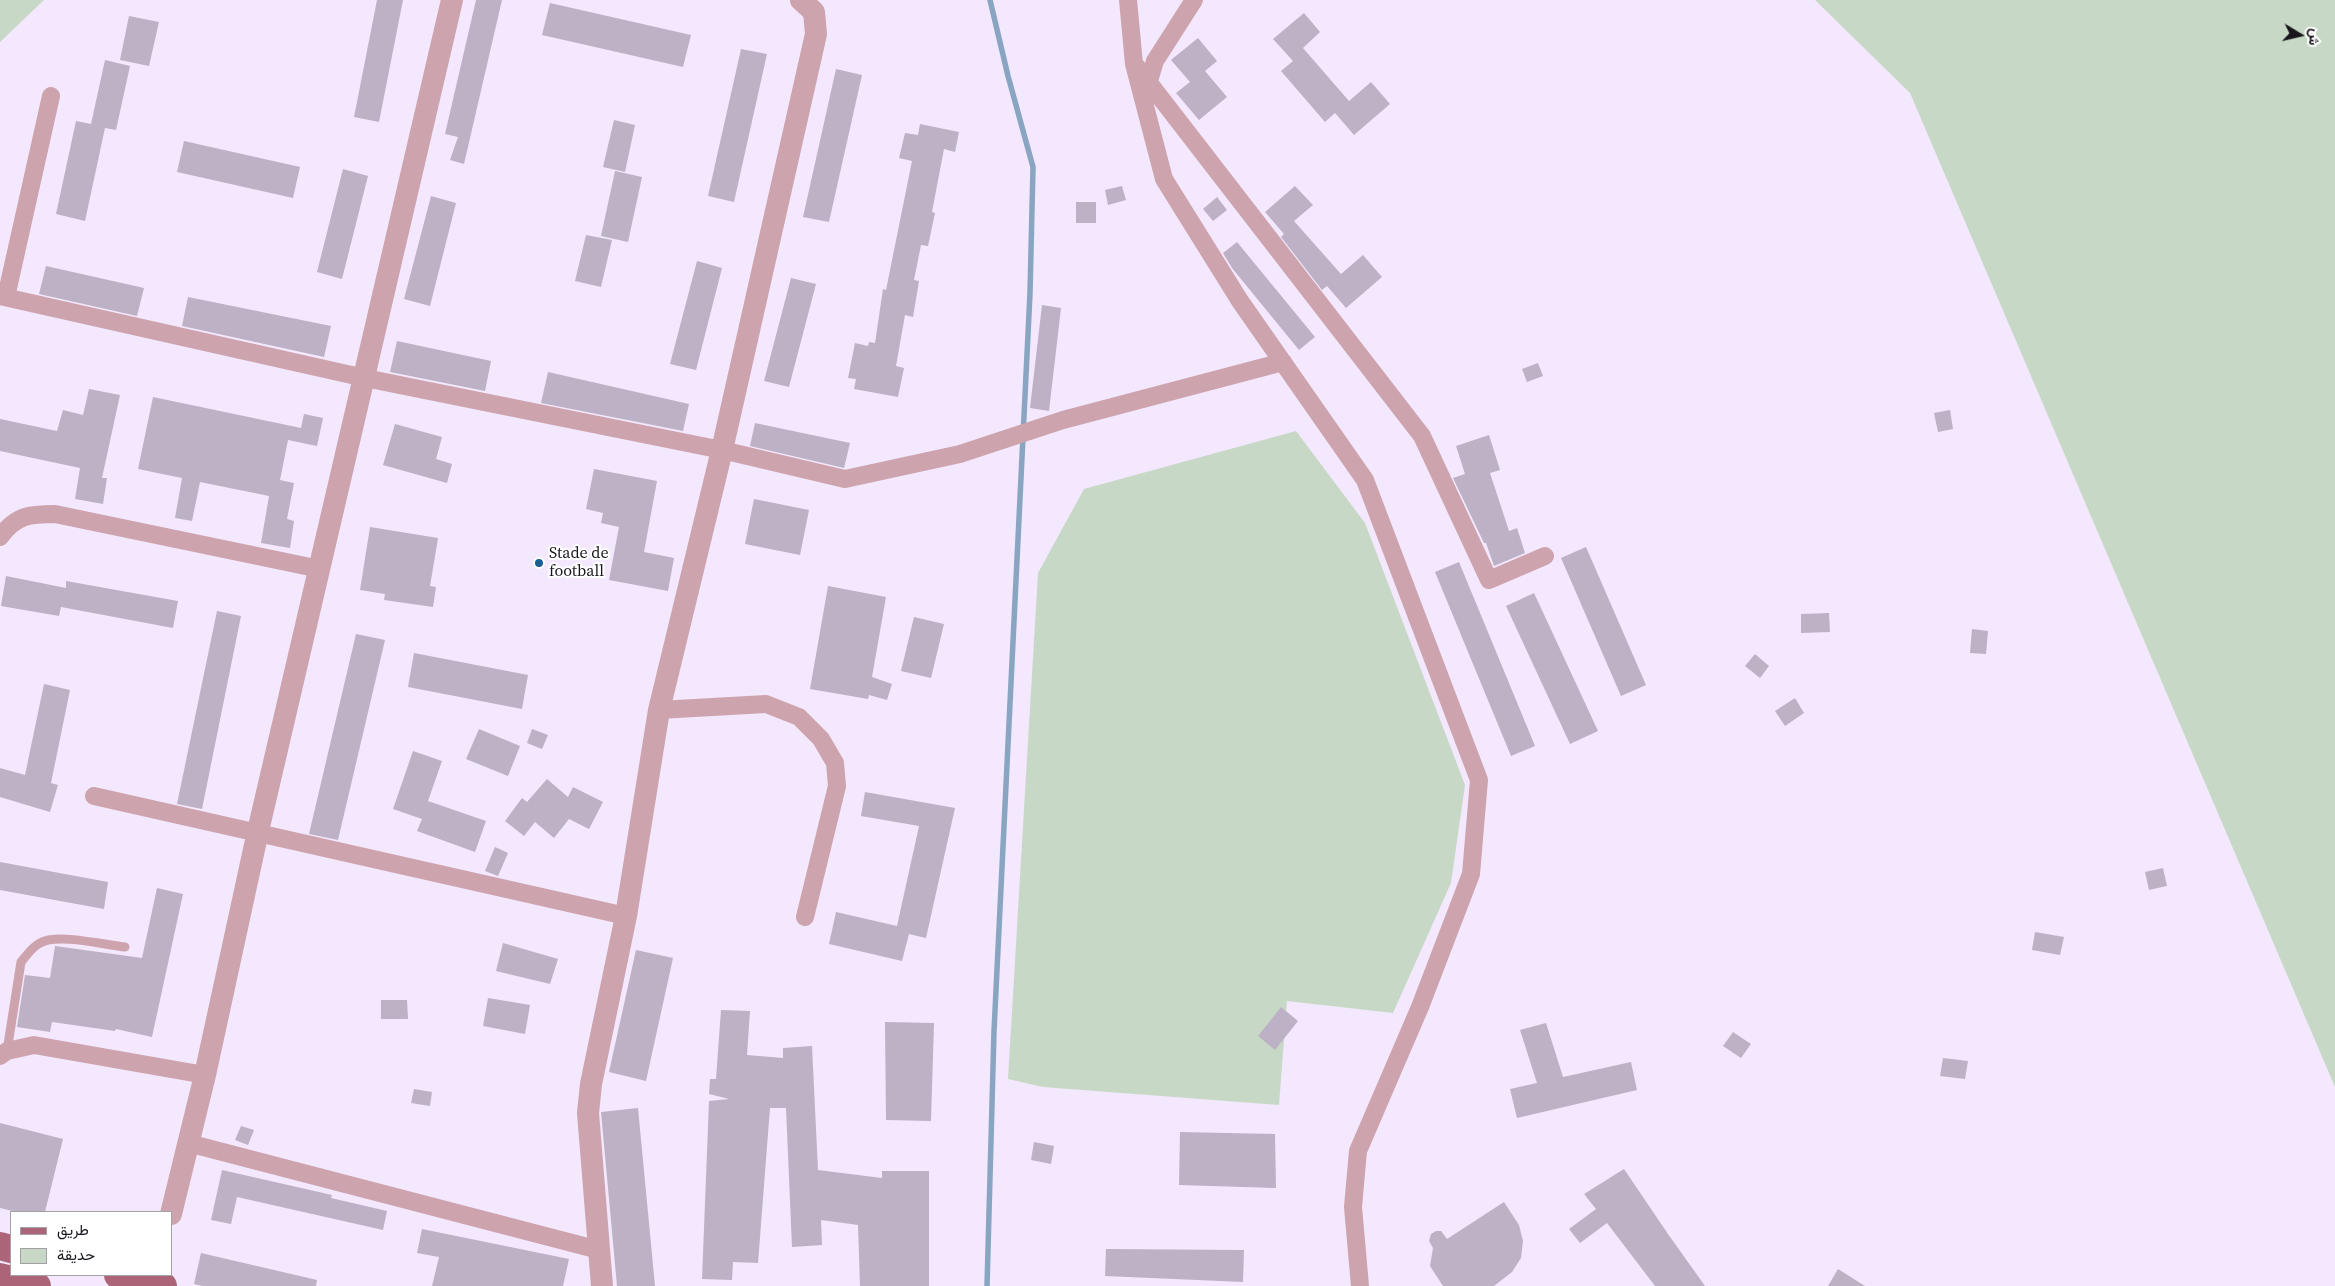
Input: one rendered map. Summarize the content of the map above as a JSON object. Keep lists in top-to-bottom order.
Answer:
{
  "places": ["Stade de football"],
  "legend": ["طريق", "حديقة"],
  "north": "right"
}
